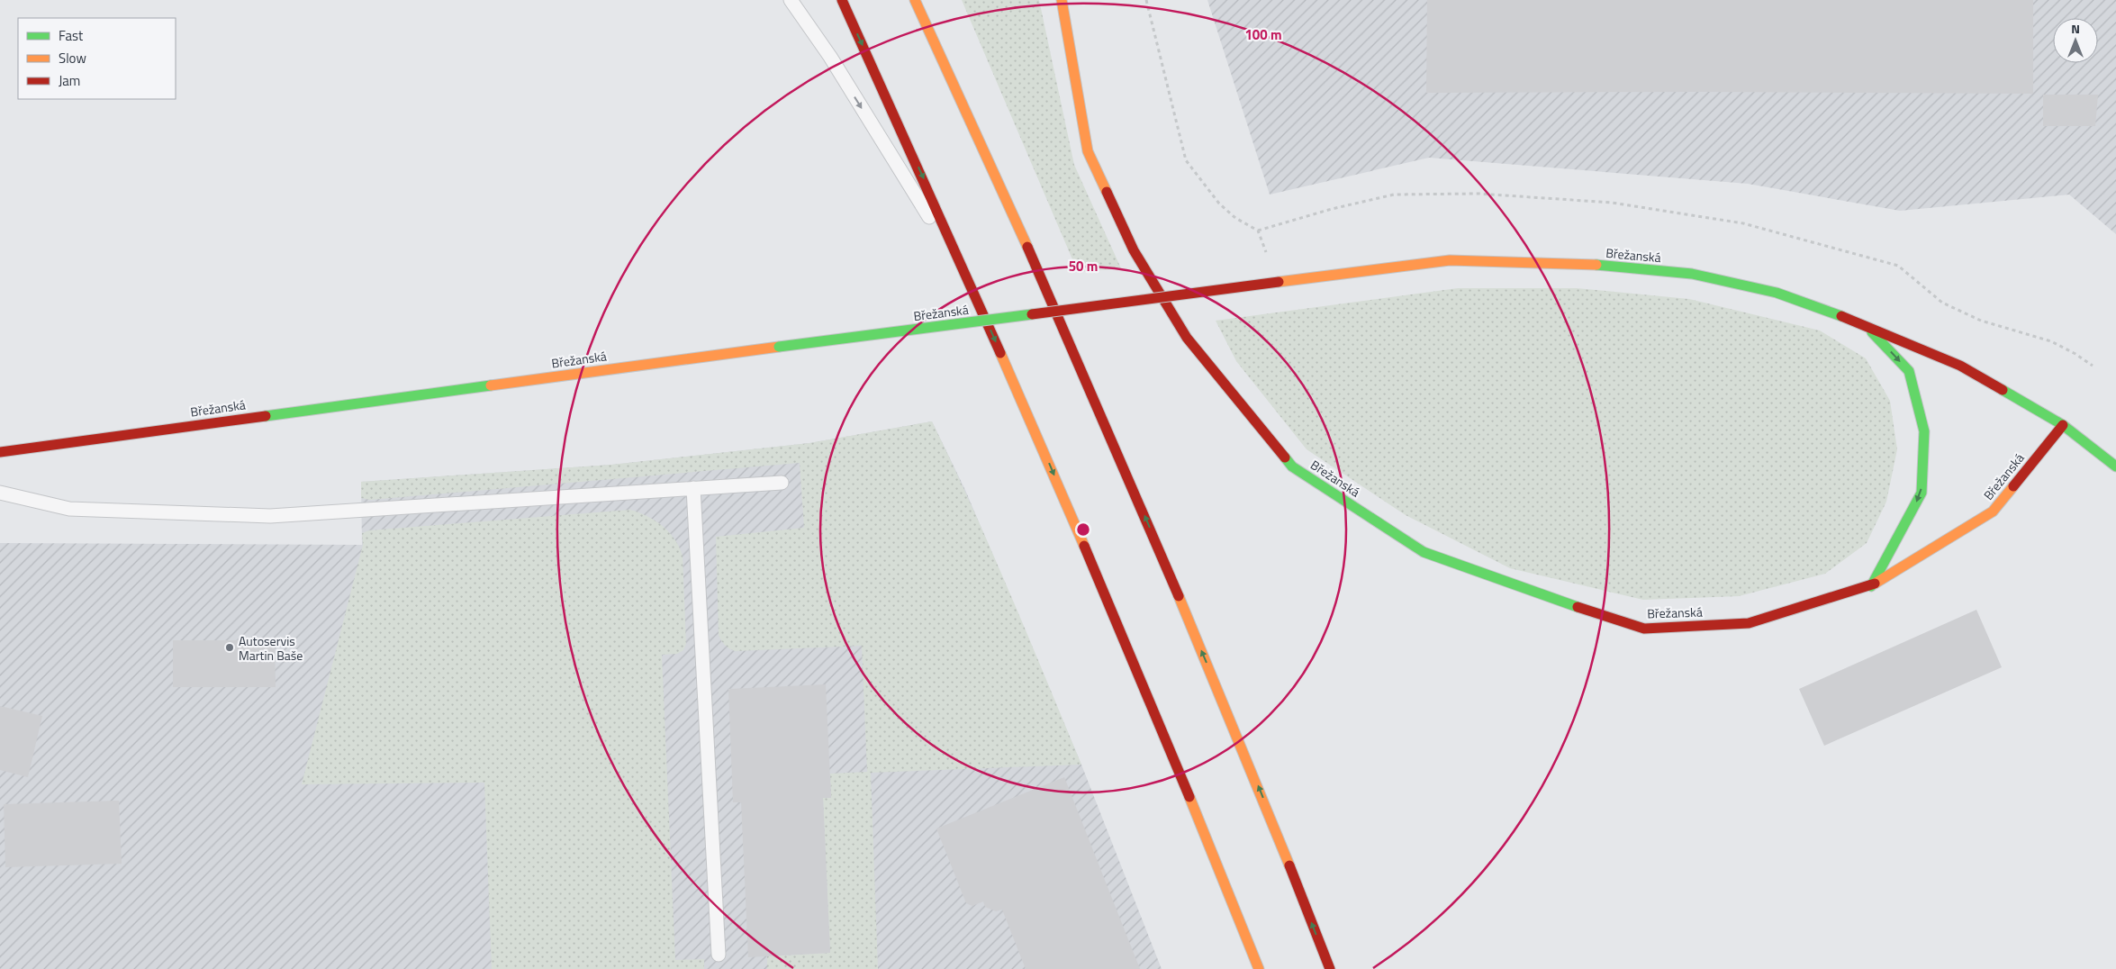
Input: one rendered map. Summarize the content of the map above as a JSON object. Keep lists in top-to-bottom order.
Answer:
{
  "streets": {
    "main road": ["Břežanská"]
  },
  "places": ["Autoservis Martin Baše"],
  "legend": ["Fast", "Slow", "Jam"],
  "north": "top",
  "rings": ["100 m", "50 m"]
}
